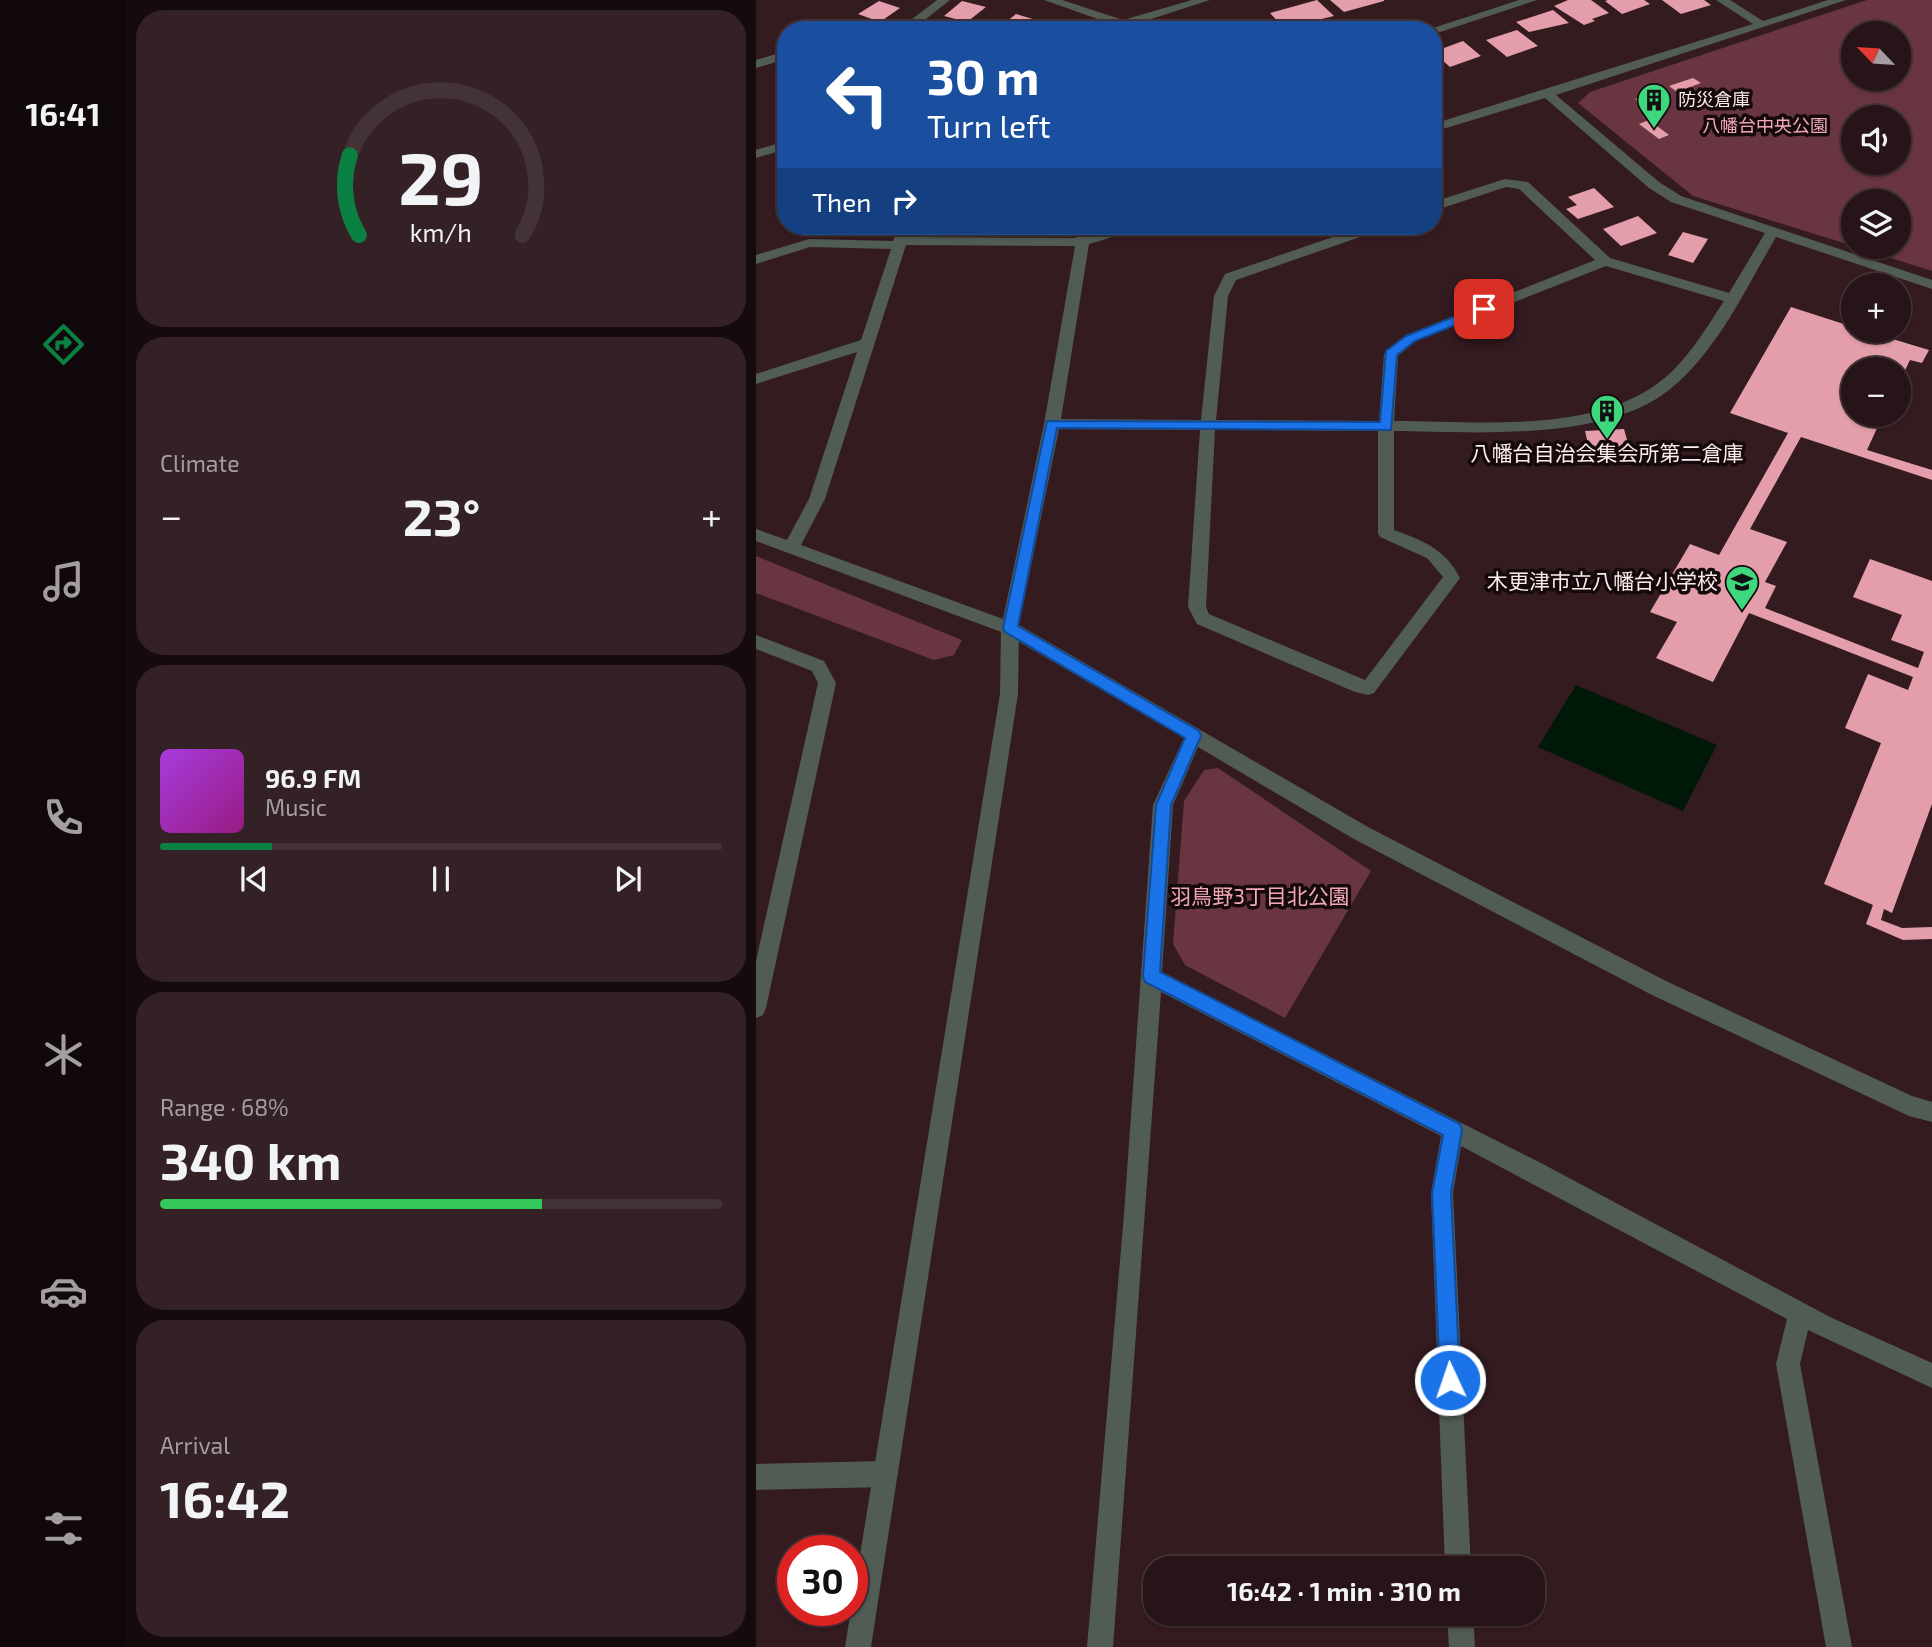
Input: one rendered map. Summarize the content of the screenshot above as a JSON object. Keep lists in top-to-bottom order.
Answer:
{
  "parks": ["八幡台中央公園", "羽鳥野3丁目北公園"],
  "places": {
    "building": ["防災倉庫", "八幡台自治会集会所第二倉庫"],
    "school or university": ["木更津市立八幡台小学校"]
  },
  "north": "top left",
  "page": {
    "tabs": "16:41",
    "map_buttons": ["+", "−"],
    "turn": ["30 m", "Turn left"],
    "then": "Then",
    "tile": [
      "Climate",
      ["Range · 68%", "340 km"],
      ["Arrival", "16:42"]
    ],
    "heat": ["−", "23°", "+"],
    "song": ["96.9 FM", "Music"],
    "limit": "30",
    "trip": "16:42 · 1 min · 310 m",
    "gauge": ["29", "km/h"]
  }
}
